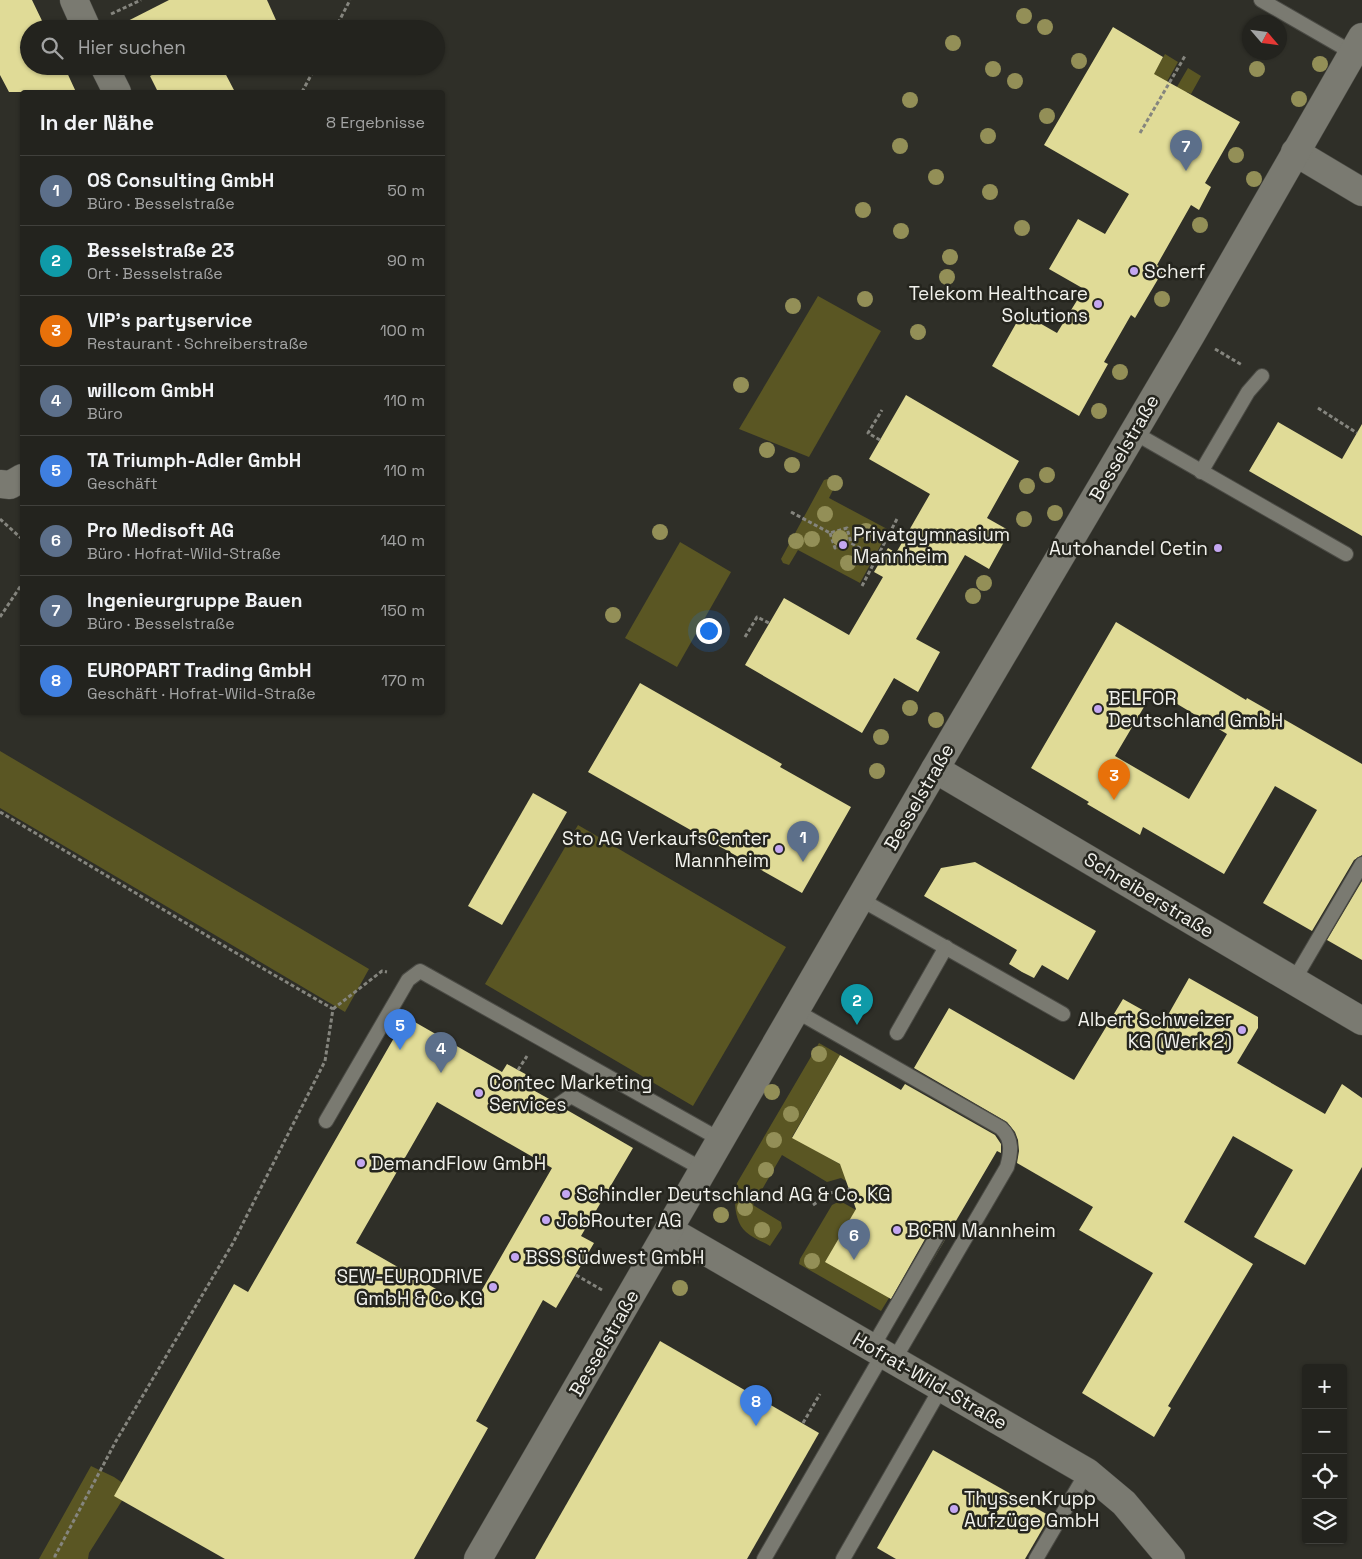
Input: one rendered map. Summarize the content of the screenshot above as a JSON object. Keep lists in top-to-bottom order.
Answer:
{
  "streets": {
    "street": ["Besselstraße", "Schreiberstraße", "Hofrat-Wild-Straße"]
  },
  "crossings": [
    ["Besselstraße", "Schreiberstraße"],
    ["Besselstraße", "Hofrat-Wild-Straße"]
  ],
  "places": [
    "Scherf",
    "Telekom Healthcare Solutions",
    "Privatgymnasium Mannheim",
    "Autohandel Cetin",
    "BELFOR Deutschland GmbH",
    "Sto AG VerkaufsCenter Mannheim",
    "Albert Schweizer KG (Werk 2)",
    "Contec Marketing Services",
    "DemandFlow GmbH",
    "Schindler Deutschland AG & Co. KG",
    "JobRouter AG",
    "BCRN Mannheim",
    "BSS Südwest GmbH",
    "SEW-EURODRIVE GmbH & Co KG",
    "ThyssenKrupp Aufzüge GmbH"
  ],
  "north": "bottom right",
  "page": {
    "search": "Hier suchen",
    "heading": ["In der Nähe", "8 Ergebnisse"],
    "pins": [
      "7",
      "3",
      "1",
      "2",
      "5",
      "4",
      "6",
      "8"
    ],
    "list": [
      {
        "mark": "1",
        "name": "OS Consulting GmbH",
        "note": "Büro · Besselstraße",
        "value": "50 m"
      },
      {
        "mark": "2",
        "name": "Besselstraße 23",
        "note": "Ort · Besselstraße",
        "value": "90 m"
      },
      {
        "mark": "3",
        "name": "VIP’s partyservice",
        "note": "Restaurant · Schreiberstraße",
        "value": "100 m"
      },
      {
        "mark": "4",
        "name": "willcom GmbH",
        "note": "Büro",
        "value": "110 m"
      },
      {
        "mark": "5",
        "name": "TA Triumph-Adler GmbH",
        "note": "Geschäft",
        "value": "110 m"
      },
      {
        "mark": "6",
        "name": "Pro Medisoft AG",
        "note": "Büro · Hofrat-Wild-Straße",
        "value": "140 m"
      },
      {
        "mark": "7",
        "name": "Ingenieurgruppe Bauen",
        "note": "Büro · Besselstraße",
        "value": "150 m"
      },
      {
        "mark": "8",
        "name": "EUROPART Trading GmbH",
        "note": "Geschäft · Hofrat-Wild-Straße",
        "value": "170 m"
      }
    ],
    "map_buttons": ["+", "−"]
  }
}
